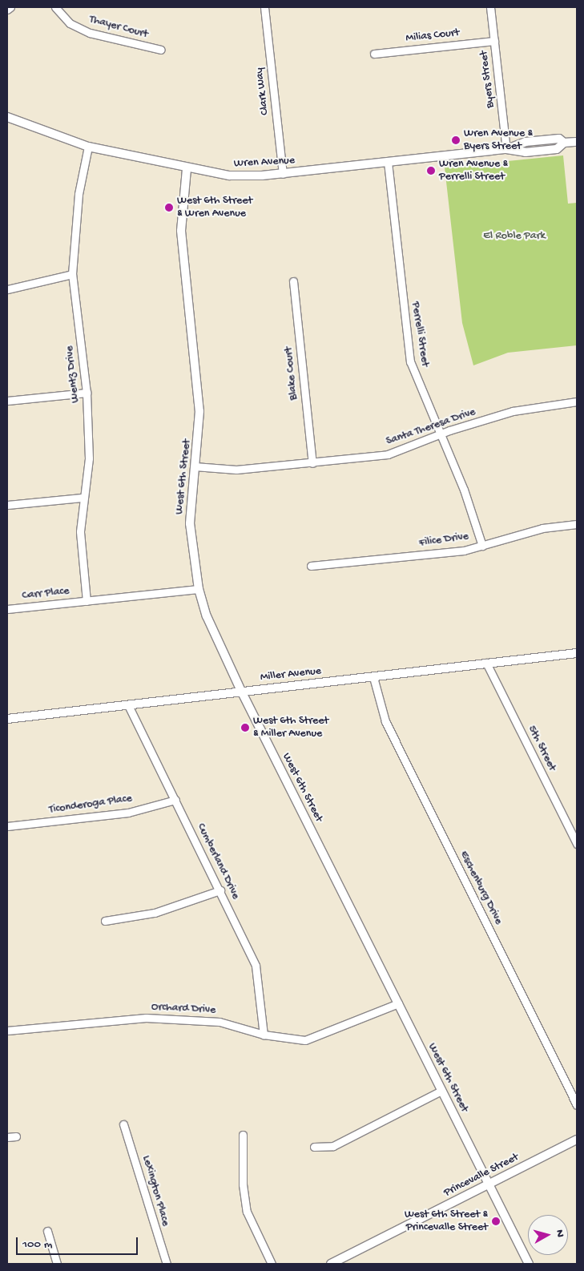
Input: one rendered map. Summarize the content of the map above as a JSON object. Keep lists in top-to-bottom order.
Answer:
{
  "streets": {
    "street": [
      "Thayer Court",
      "Milias Court",
      "Byers Street",
      "Clark Way",
      "Wren Avenue",
      "Perrelli Street",
      "Blake Court",
      "Wentz Drive",
      "Santa Theresa Drive",
      "West 6th Street",
      "Filice Drive",
      "Carr Place",
      "Miller Avenue",
      "5th Street",
      "Ticonderoga Place",
      "Cumberland Drive",
      "Eschenburg Drive",
      "Orchard Drive",
      "Princevalle Street",
      "Lexington Place"
    ]
  },
  "crossings": [
    ["Milias Court", "Byers Street"],
    ["Byers Street", "Wren Avenue"],
    ["Clark Way", "Wren Avenue"],
    ["Wren Avenue", "Perrelli Street"],
    ["Wren Avenue", "Wentz Drive"],
    ["Wren Avenue", "West 6th Street"],
    ["Perrelli Street", "Santa Theresa Drive"],
    ["Perrelli Street", "Filice Drive"],
    ["Blake Court", "Santa Theresa Drive"],
    ["Wentz Drive", "Carr Place"],
    ["Santa Theresa Drive", "West 6th Street"],
    ["West 6th Street", "Carr Place"],
    ["West 6th Street", "Miller Avenue"],
    ["West 6th Street", "Orchard Drive"],
    ["West 6th Street", "Princevalle Street"],
    ["Miller Avenue", "5th Street"],
    ["Miller Avenue", "Cumberland Drive"],
    ["Miller Avenue", "Eschenburg Drive"],
    ["Ticonderoga Place", "Cumberland Drive"],
    ["Cumberland Drive", "Orchard Drive"]
  ],
  "parks": ["El Roble Park"],
  "places": [
    "Wren Avenue & Byers Street",
    "Wren Avenue & Perrelli Street",
    "West 6th Street & Wren Avenue",
    "West 6th Street & Miller Avenue",
    "West 6th Street & Princevalle Street"
  ],
  "scale_bar": "100 m",
  "north": "right"
}
